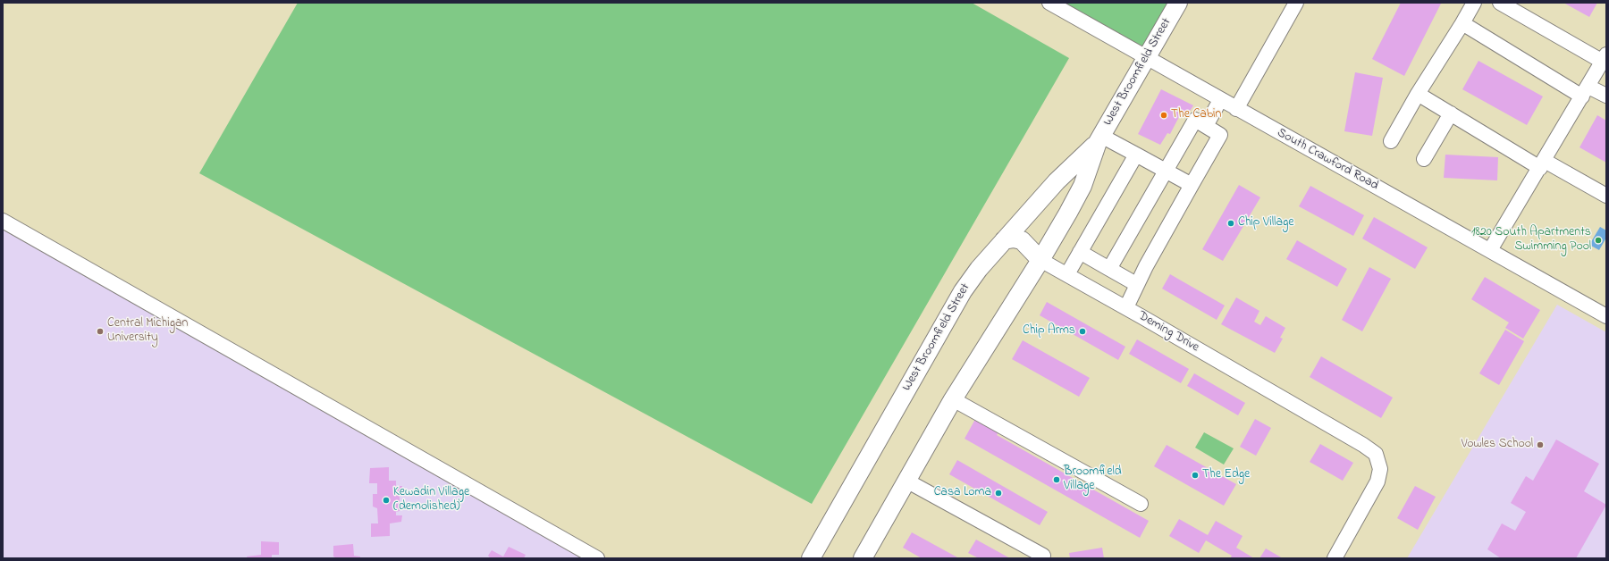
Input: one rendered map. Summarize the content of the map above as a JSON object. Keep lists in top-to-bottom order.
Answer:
{
  "streets": {
    "main road": ["West Broomfield Street"],
    "street": ["South Crawford Road", "Deming Drive"]
  },
  "crossings": [
    ["West Broomfield Street", "South Crawford Road"],
    ["West Broomfield Street", "Deming Drive"]
  ],
  "places": [
    "The Cabin",
    "Chip Village",
    "1820 South Apartments Swimming Pool",
    "Central Michigan University",
    "Chip Arms",
    "Vowles School",
    "The Edge",
    "Broomfield Village",
    "Casa Loma",
    "Kewadin Village (demolished)"
  ]
}
